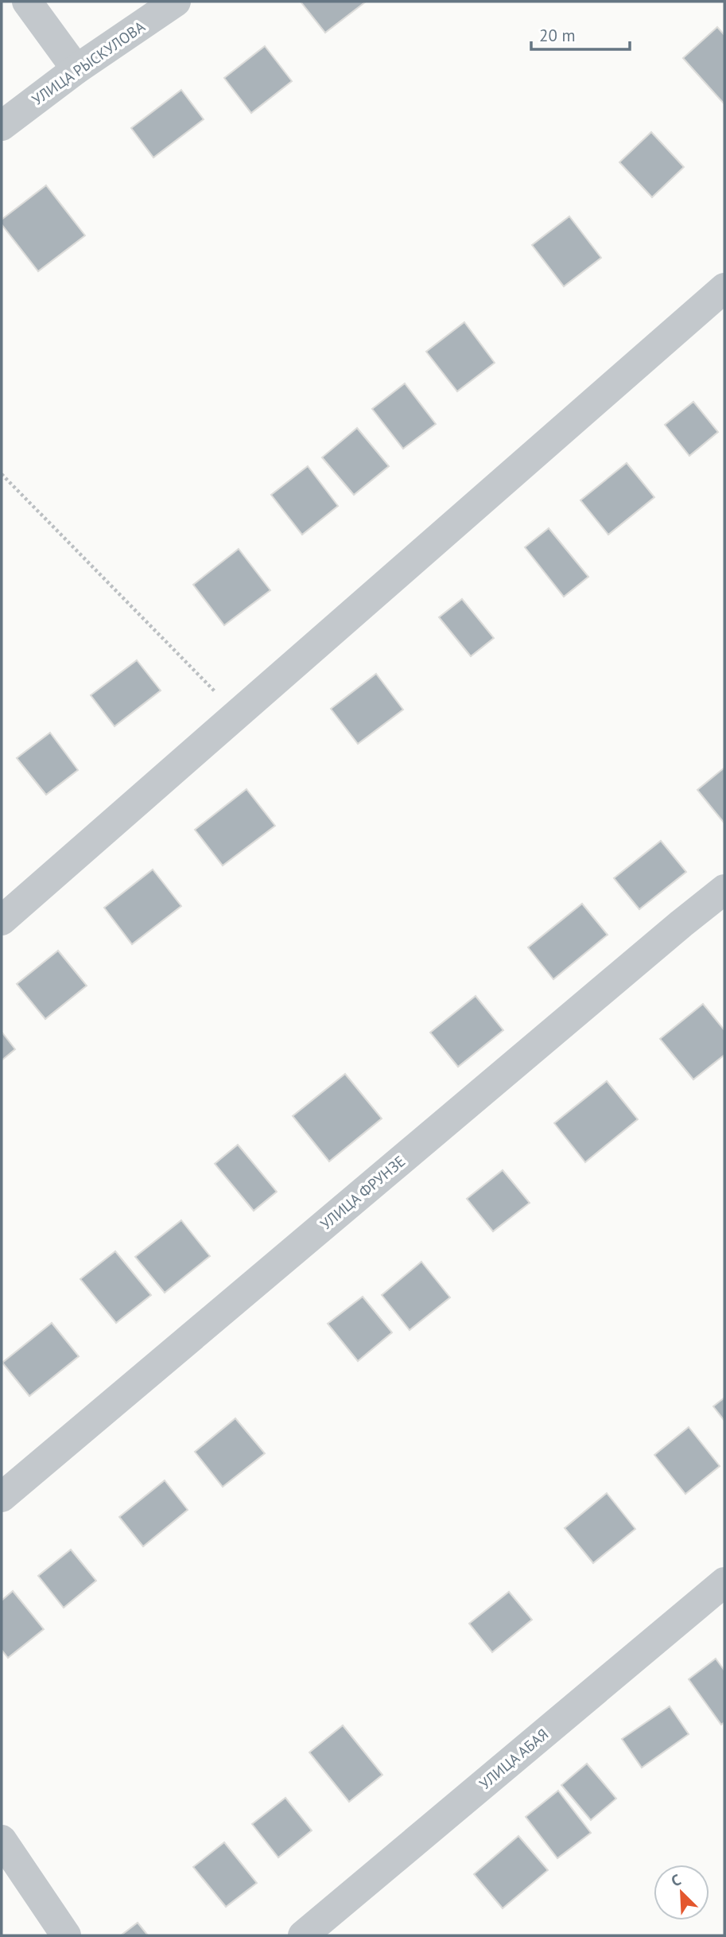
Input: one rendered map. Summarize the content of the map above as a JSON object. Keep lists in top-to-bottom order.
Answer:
{
  "streets": {
    "street": ["УЛИЦА РЫСКУЛОВА", "УЛИЦА ФРУНЗЕ", "УЛИЦА АБАЯ"]
  },
  "scale_bar": "20 m",
  "north": "top left"
}
